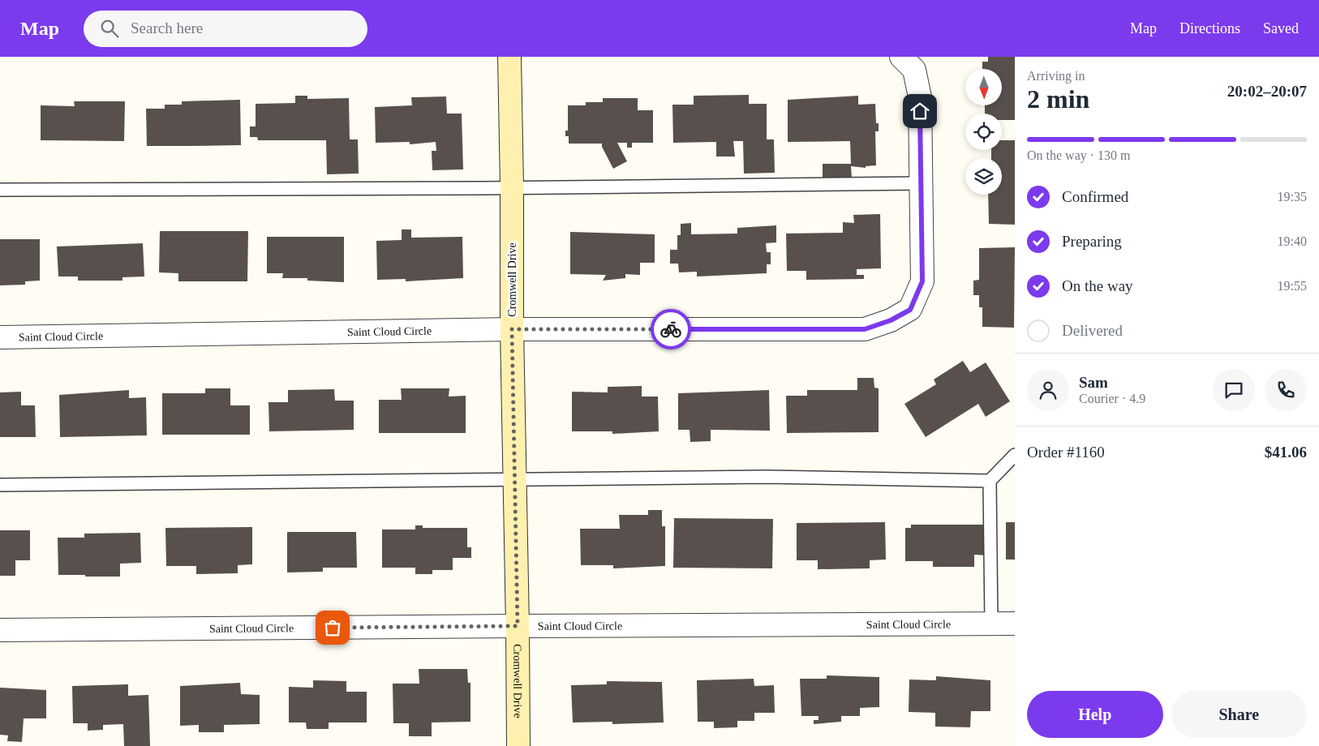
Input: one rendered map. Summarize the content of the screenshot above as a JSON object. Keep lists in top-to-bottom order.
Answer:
{
  "streets": {
    "street": ["Cromwell Drive", "Saint Cloud Circle"]
  },
  "crossings": [
    ["Cromwell Drive", "Saint Cloud Circle"]
  ],
  "north": "bottom",
  "page": {
    "header": "Map",
    "search": "Search here",
    "nav": ["Map", "Directions", "Saved"],
    "heading": ["2 min", "Arriving in", "20:02–20:07"],
    "panel": [
      "Sam",
      "Courier · 4.9",
      "Order #1160",
      "$41.06"
    ],
    "bar": "On the way · 130 m",
    "list": [
      ["Confirmed", "19:35"],
      ["Preparing", "19:40"],
      ["On the way", "19:55"],
      "Delivered"
    ],
    "buttons": ["Help", "Share"]
  }
}
